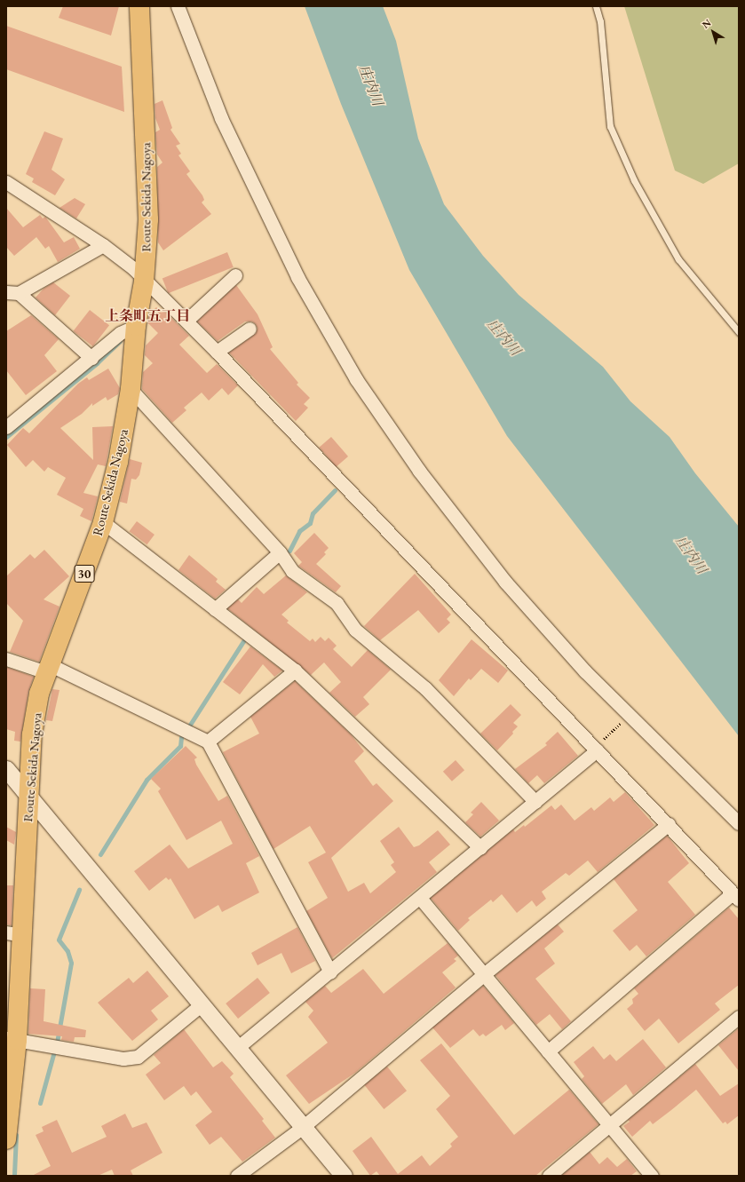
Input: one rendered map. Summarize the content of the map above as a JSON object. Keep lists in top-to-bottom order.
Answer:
{
  "streets": {
    "main road": ["Route Sekida Nagoya", "30"]
  },
  "districts": ["上条町五丁目"],
  "water": ["庄内川"],
  "north": "top left"
}
